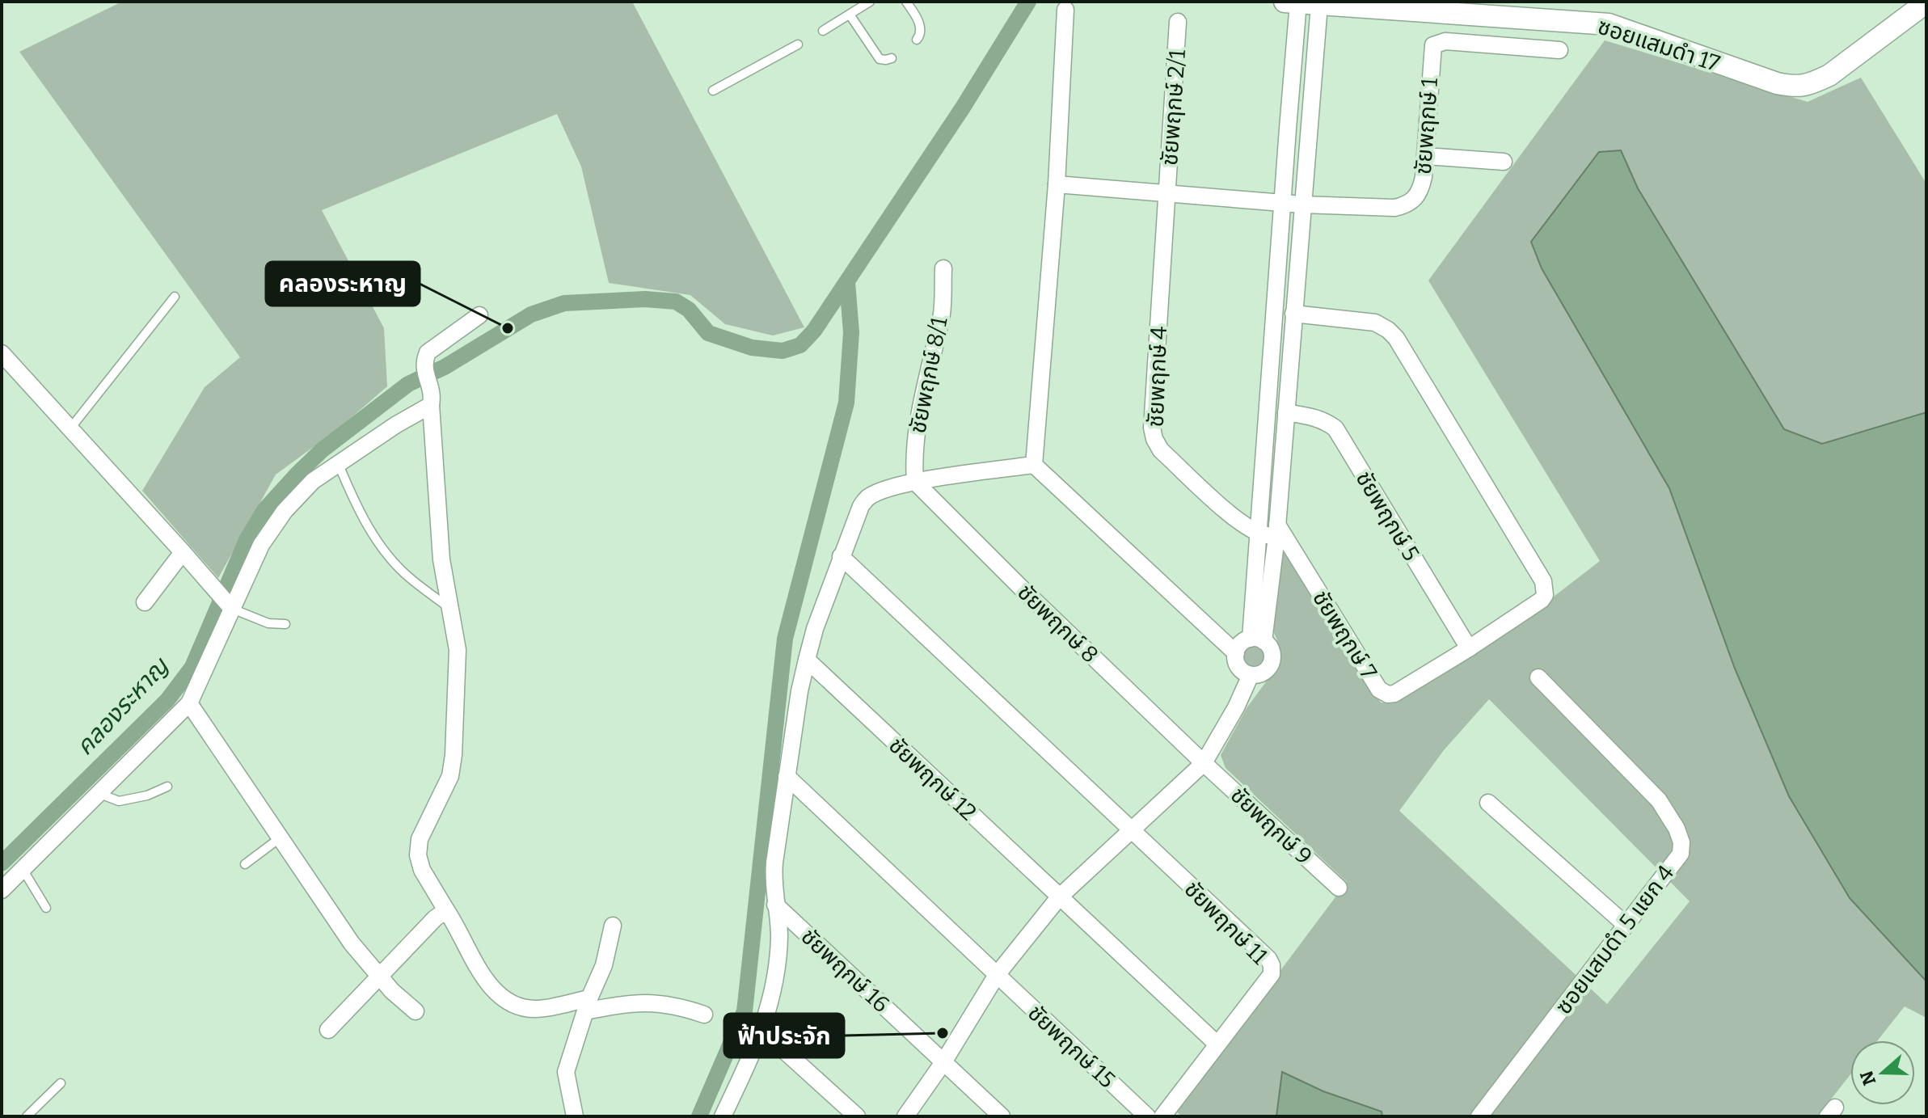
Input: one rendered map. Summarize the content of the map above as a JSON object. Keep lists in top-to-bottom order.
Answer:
{
  "streets": {
    "street": [
      "ซอยแสมดำ 17",
      "ชัยพฤกษ์ 2/1",
      "ชัยพฤกษ์ 1",
      "ชัยพฤกษ์ 8/1",
      "ชัยพฤกษ์ 4",
      "ชัยพฤกษ์ 5",
      "ชัยพฤกษ์ 8",
      "ชัยพฤกษ์ 7",
      "ชัยพฤกษ์ 12",
      "ชัยพฤกษ์ 9",
      "ชัยพฤกษ์ 11",
      "ซอยแสมดำ 5 แยก 4",
      "ชัยพฤกษ์ 16",
      "ชัยพฤกษ์ 15"
    ]
  },
  "crossings": [
    ["ชัยพฤกษ์ 2/1", "ชัยพฤกษ์ 1"],
    ["ชัยพฤกษ์ 2/1", "ชัยพฤกษ์ 4"],
    ["ชัยพฤกษ์ 1", "ชัยพฤกษ์ 4"],
    ["ชัยพฤกษ์ 8/1", "ชัยพฤกษ์ 8"],
    ["ชัยพฤกษ์ 4", "ชัยพฤกษ์ 7"],
    ["ชัยพฤกษ์ 5", "ชัยพฤกษ์ 7"],
    ["ชัยพฤกษ์ 8", "ชัยพฤกษ์ 9"],
    ["ชัยพฤกษ์ 12", "ชัยพฤกษ์ 11"]
  ],
  "water": ["คลองระหาญ"],
  "places": ["คลองระหาญ", "ฟ้าประจัก"],
  "north": "left"
}
